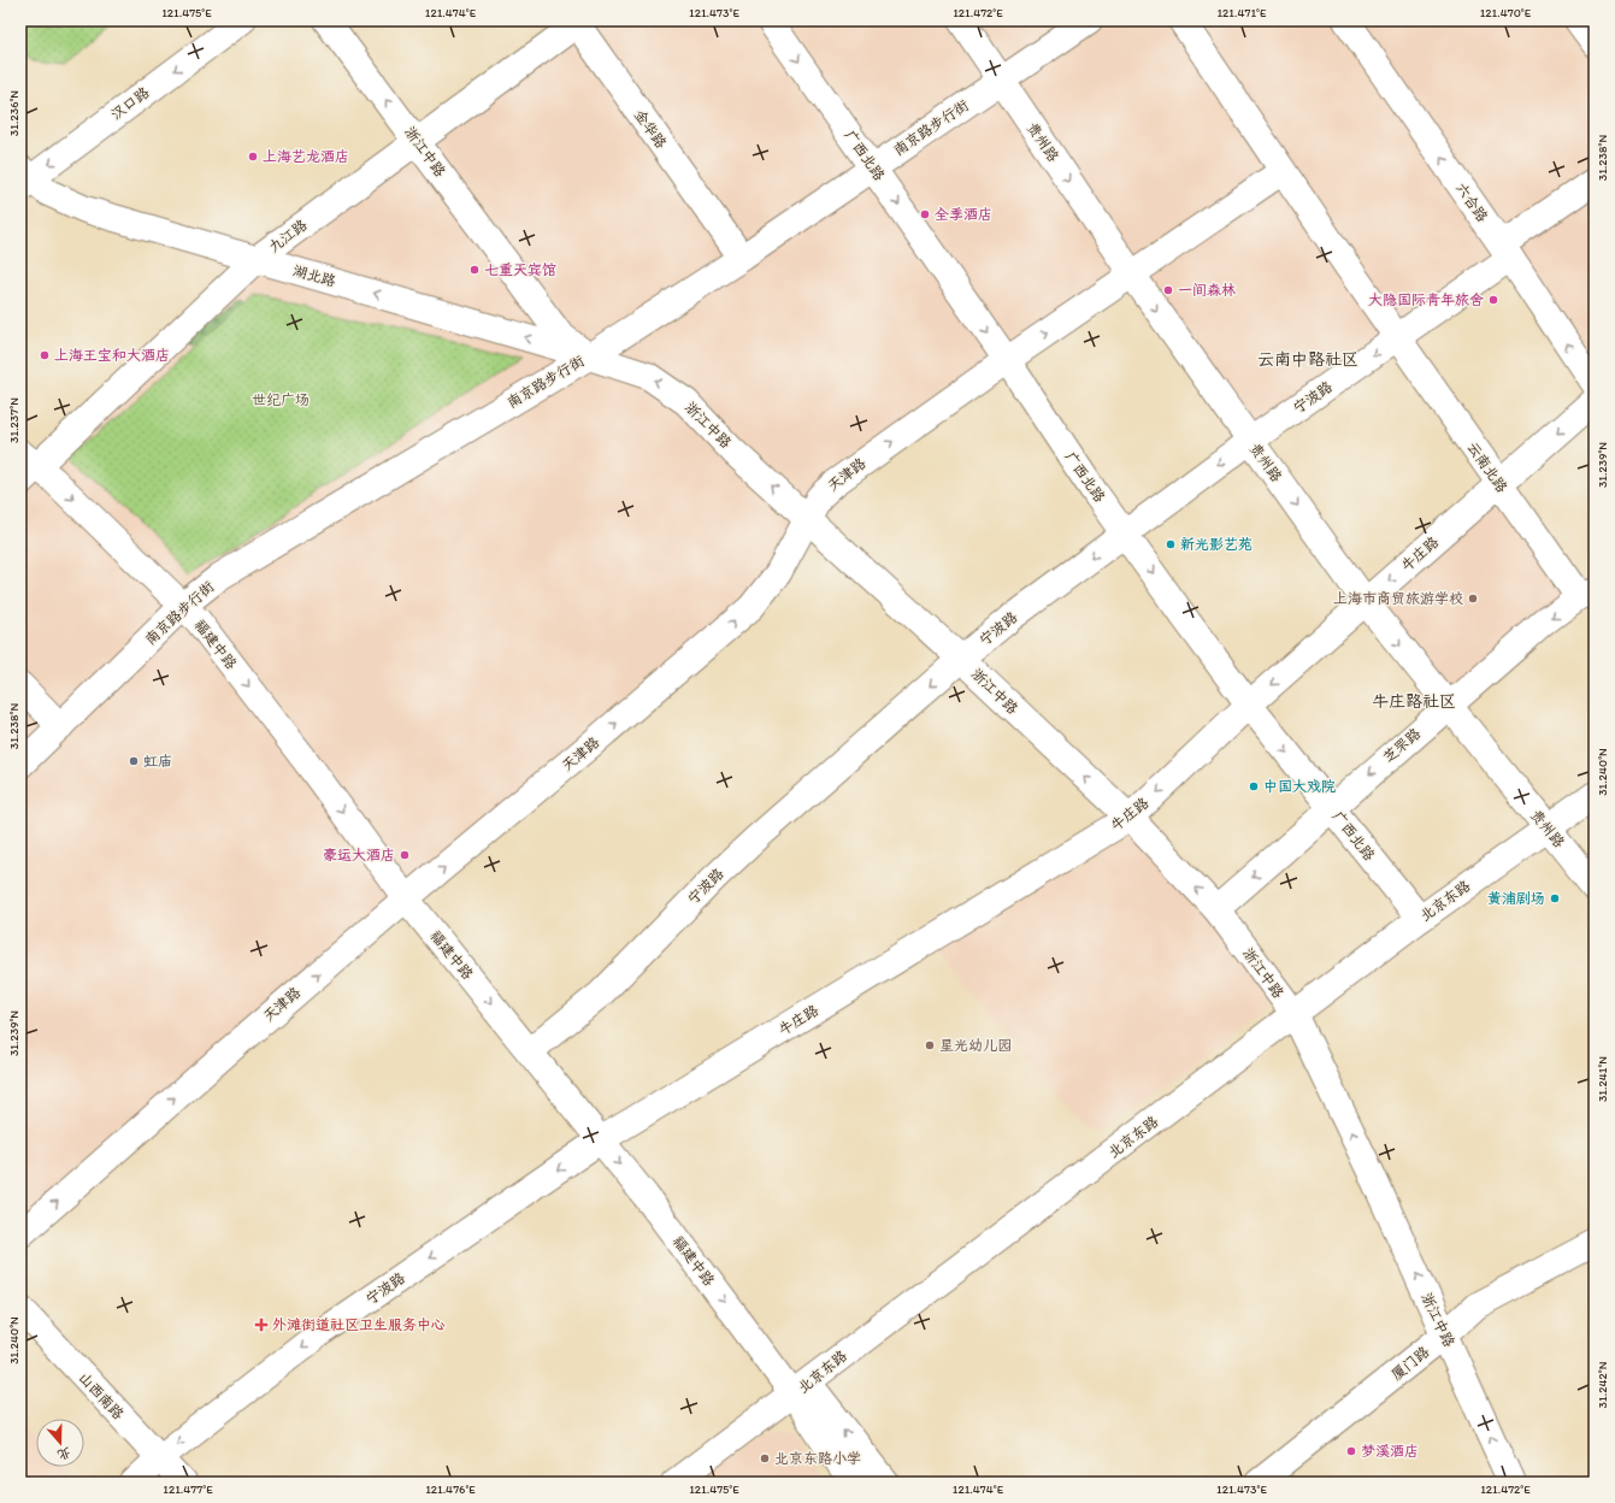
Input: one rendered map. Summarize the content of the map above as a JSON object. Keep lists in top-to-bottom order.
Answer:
{
  "streets": {
    "street": [
      "汉口路",
      "南京路步行街",
      "金华路",
      "贵州路",
      "浙江中路",
      "广西北路",
      "六合路",
      "九江路",
      "湖北路",
      "宁波路",
      "云南北路",
      "天津路",
      "牛庄路",
      "福建中路",
      "芝罘路",
      "北京东路",
      "厦门路",
      "山西南路"
    ]
  },
  "crossings": [
    ["汉口路", "湖北路"],
    ["南京路步行街", "金华路"],
    ["南京路步行街", "贵州路"],
    ["南京路步行街", "浙江中路"],
    ["南京路步行街", "广西北路"],
    ["南京路步行街", "湖北路"],
    ["南京路步行街", "福建中路"],
    ["金华路", "九江路"],
    ["贵州路", "宁波路"],
    ["贵州路", "天津路"],
    ["贵州路", "牛庄路"],
    ["贵州路", "芝罘路"],
    ["贵州路", "北京东路"],
    ["浙江中路", "九江路"],
    ["浙江中路", "湖北路"],
    ["浙江中路", "宁波路"],
    ["浙江中路", "天津路"],
    ["浙江中路", "牛庄路"],
    ["浙江中路", "芝罘路"],
    ["浙江中路", "北京东路"],
    ["浙江中路", "厦门路"],
    ["广西北路", "宁波路"],
    ["广西北路", "天津路"],
    ["广西北路", "牛庄路"],
    ["广西北路", "芝罘路"],
    ["广西北路", "北京东路"],
    ["六合路", "宁波路"],
    ["九江路", "湖北路"],
    ["九江路", "福建中路"],
    ["宁波路", "云南北路"],
    ["宁波路", "牛庄路"],
    ["宁波路", "福建中路"],
    ["宁波路", "山西南路"],
    ["云南北路", "天津路"],
    ["云南北路", "牛庄路"],
    ["云南北路", "芝罘路"],
    ["天津路", "福建中路"],
    ["牛庄路", "福建中路"],
    ["福建中路", "北京东路"]
  ],
  "one_way": [
    "汉口路",
    "贵州路",
    "浙江中路",
    "广西北路",
    "六合路",
    "湖北路",
    "宁波路",
    "天津路",
    "牛庄路",
    "芝罘路"
  ],
  "districts": ["云南中路社区", "牛庄路社区"],
  "parks": ["世纪广场"],
  "places": {
    "other": [
      "上海艺龙酒店",
      "全季酒店",
      "七重天宾馆",
      "一间森林",
      "大隐国际青年旅舍",
      "上海王宝和大酒店",
      "新光影艺苑",
      "上海市商贸旅游学校",
      "虹庙",
      "中国大戏院",
      "豪运大酒店",
      "黄浦剧场",
      "星光幼儿园",
      "梦溪酒店",
      "北京东路小学"
    ],
    "health": ["外滩街道社区卫生服务中心"]
  },
  "north": "bottom",
  "coordinates": [
    "121.475°E",
    "121.474°E",
    "121.473°E",
    "121.472°E",
    "121.471°E",
    "121.470°E",
    "31.236°N",
    "31.238°N",
    "31.237°N",
    "31.239°N",
    "31.240°N",
    "31.241°N",
    "31.242°N",
    "121.477°E",
    "121.476°E"
  ]
}
